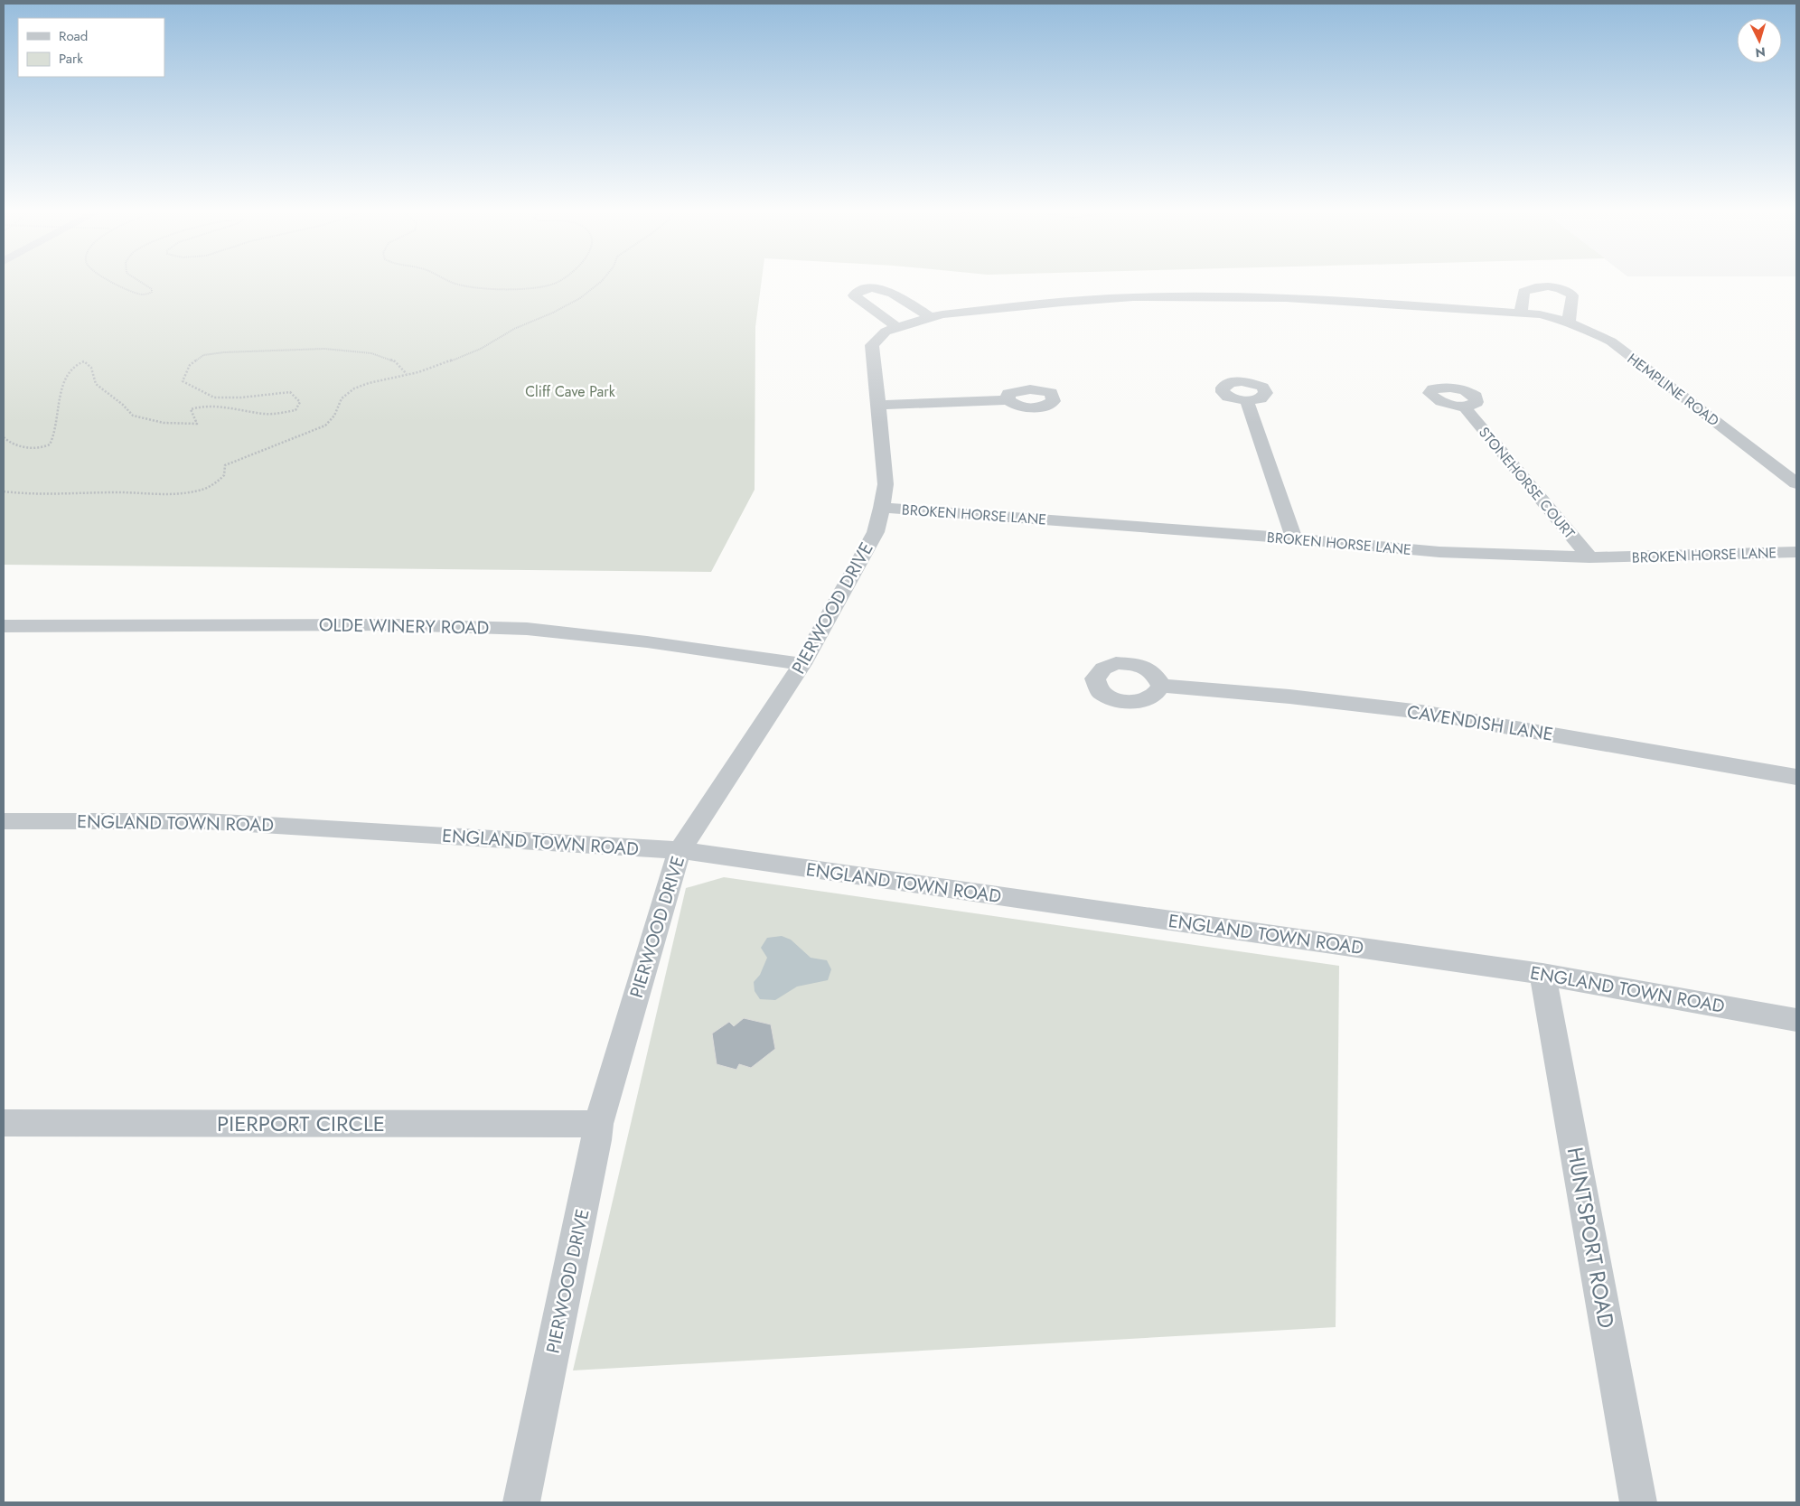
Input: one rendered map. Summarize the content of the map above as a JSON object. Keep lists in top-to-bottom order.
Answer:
{
  "streets": {
    "street": [
      "HEMPLINE ROAD",
      "STONEHORSE COURT",
      "BROKEN HORSE LANE",
      "PIERWOOD DRIVE",
      "OLDE WINERY ROAD",
      "CAVENDISH LANE",
      "ENGLAND TOWN ROAD",
      "PIERPORT CIRCLE",
      "HUNTSPORT ROAD"
    ]
  },
  "crossings": [
    ["HEMPLINE ROAD", "PIERWOOD DRIVE"],
    ["STONEHORSE COURT", "BROKEN HORSE LANE"],
    ["BROKEN HORSE LANE", "PIERWOOD DRIVE"],
    ["PIERWOOD DRIVE", "OLDE WINERY ROAD"],
    ["PIERWOOD DRIVE", "ENGLAND TOWN ROAD"],
    ["PIERWOOD DRIVE", "PIERPORT CIRCLE"],
    ["ENGLAND TOWN ROAD", "HUNTSPORT ROAD"]
  ],
  "parks": ["Cliff Cave Park"],
  "legend": ["Road", "Park"],
  "north": "bottom"
}
